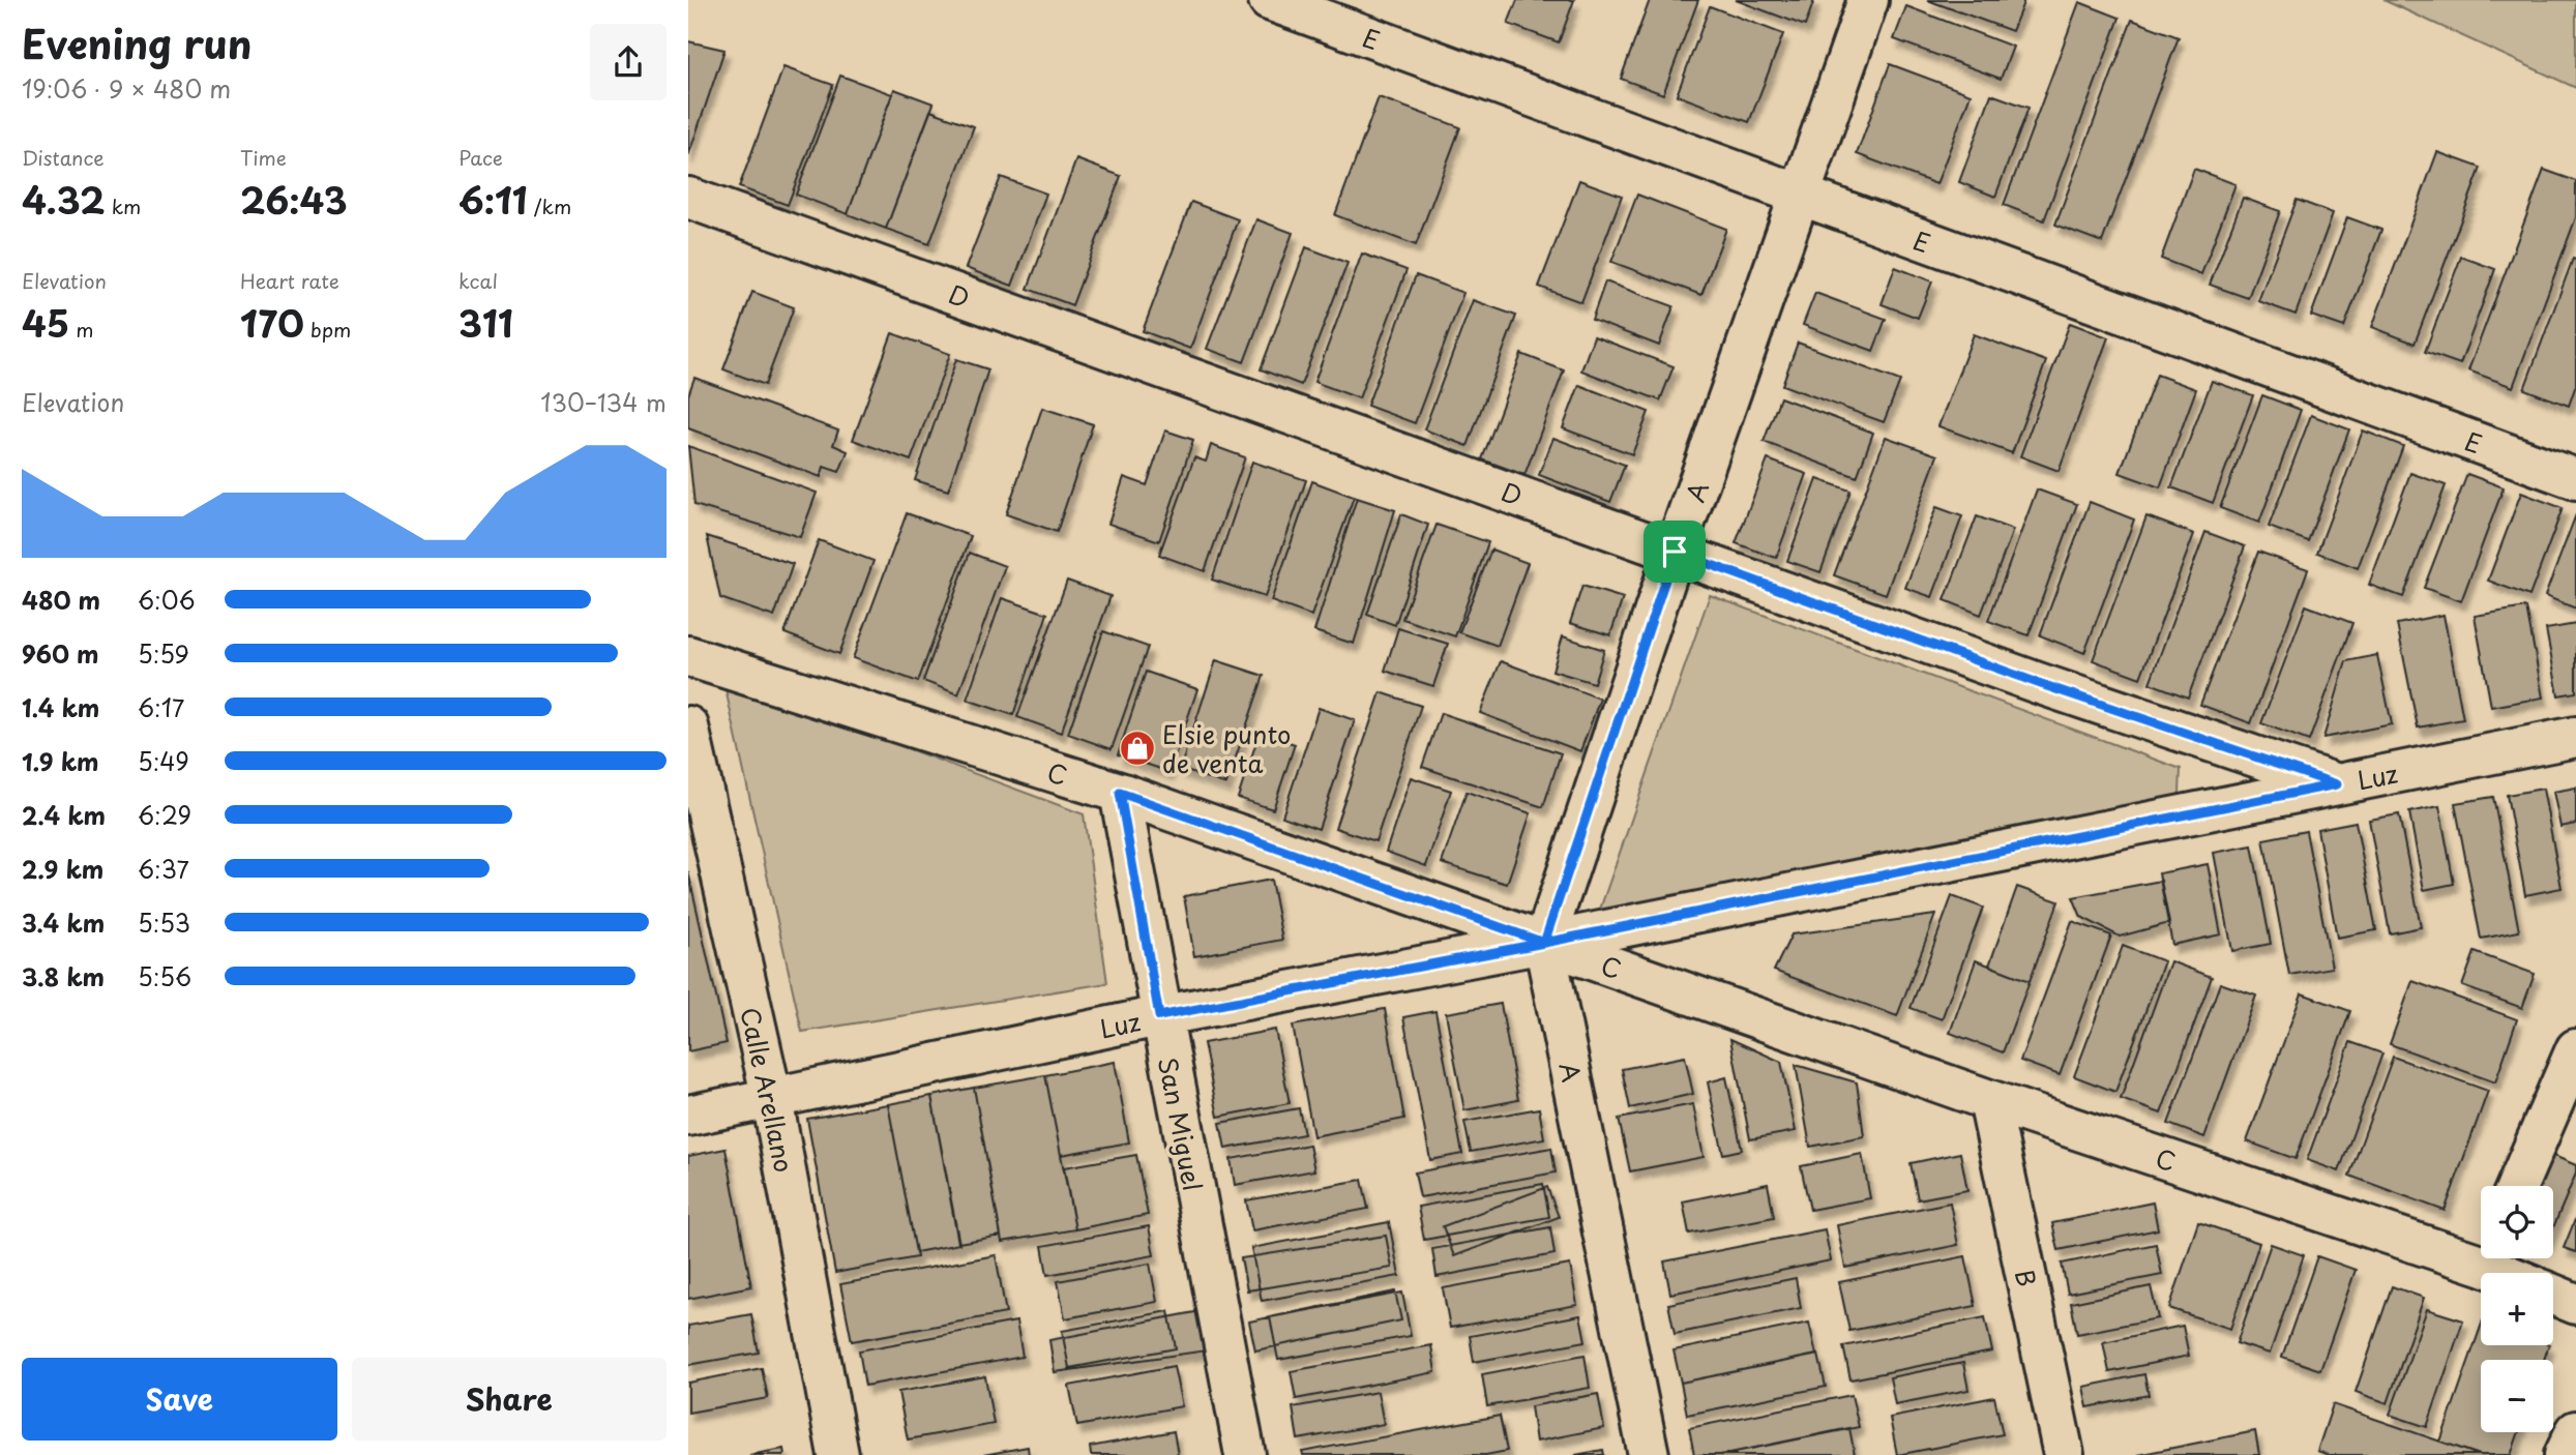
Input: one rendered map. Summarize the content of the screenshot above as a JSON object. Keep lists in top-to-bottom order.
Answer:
{
  "streets": {
    "street": [
      "E",
      "D",
      "A",
      "C",
      "Luz",
      "Calle Arellano",
      "San Miguel",
      "B"
    ]
  },
  "crossings": [
    ["E", "A"],
    ["D", "A"],
    ["D", "Luz"],
    ["A", "C"],
    ["A", "Luz"],
    ["C", "Luz"],
    ["C", "San Miguel"],
    ["C", "B"],
    ["Luz", "Calle Arellano"],
    ["Luz", "San Miguel"]
  ],
  "places": {
    "shop": ["Elsie punto de venta"]
  },
  "page": {
    "heading": ["Evening run", "19:06 · 9 × 480 m"],
    "stats": [
      ["Distance", "4.32 km"],
      ["Time", "26:43"],
      ["Pace", "6:11 /km"],
      ["Elevation", "45 m"],
      ["Heart rate", "170 bpm"],
      ["kcal", "311"]
    ],
    "chart": ["Elevation", "130–134 m"],
    "list": [
      {
        "name": "480 m",
        "note": "6:06"
      },
      {
        "name": "960 m",
        "note": "5:59"
      },
      {
        "name": "1.4 km",
        "note": "6:17"
      },
      {
        "name": "1.9 km",
        "note": "5:49"
      },
      {
        "name": "2.4 km",
        "note": "6:29"
      },
      {
        "name": "2.9 km",
        "note": "6:37"
      },
      {
        "name": "3.4 km",
        "note": "5:53"
      },
      {
        "name": "3.8 km",
        "note": "5:56"
      }
    ],
    "map_buttons": ["+", "−"],
    "buttons": ["Save", "Share"]
  }
}
